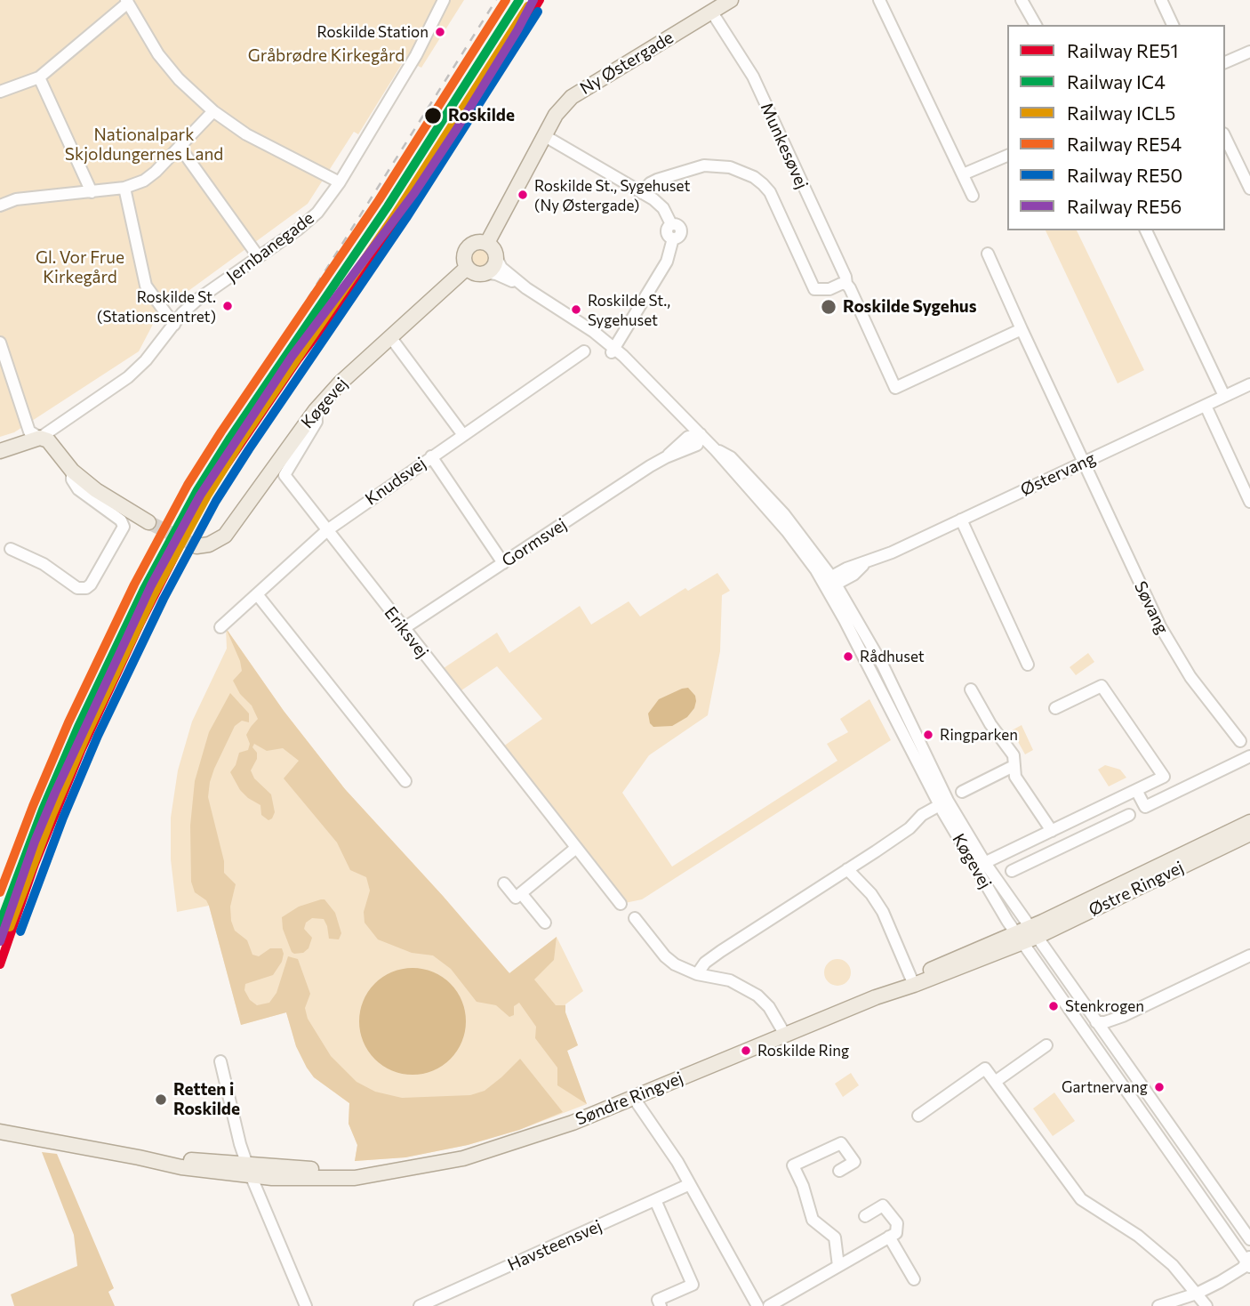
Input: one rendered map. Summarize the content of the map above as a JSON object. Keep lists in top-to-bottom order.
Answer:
{
  "streets": {
    "main road": [
      "Ny Østergade",
      "Jernbanegade",
      "Køgevej",
      "Østre Ringvej",
      "Søndre Ringvej"
    ],
    "street": [
      "Munkesøvej",
      "Østervang",
      "Knudsvej",
      "Gormsvej",
      "Søvang",
      "Eriksvej",
      "Havsteensvej"
    ]
  },
  "crossings": [
    ["Ny Østergade", "Munkesøvej"],
    ["Ny Østergade", "Køgevej"],
    ["Munkesøvej", "Søvang"],
    ["Køgevej", "Østervang"],
    ["Køgevej", "Gormsvej"],
    ["Køgevej", "Eriksvej"],
    ["Køgevej", "Østre Ringvej"],
    ["Køgevej", "Søndre Ringvej"],
    ["Østervang", "Søvang"],
    ["Knudsvej", "Eriksvej"],
    ["Gormsvej", "Eriksvej"],
    ["Østre Ringvej", "Søndre Ringvej"]
  ],
  "parks": ["Gråbrødre Kirkegård", "Nationalpark Skjoldungernes Land", "Gl. Vor Frue Kirkegård"],
  "places": [
    "Roskilde Station",
    "Roskilde",
    "Roskilde St., Sygehuset (Ny Østergade)",
    "Roskilde St. (Stationscentret)",
    "Roskilde Sygehus",
    "Roskilde St., Sygehuset",
    "Rådhuset",
    "Ringparken",
    "Stenkrogen",
    "Roskilde Ring",
    "Gartnervang",
    "Retten i Roskilde"
  ],
  "lines": [
    "rail line RE51",
    "rail line IC4",
    "rail line RE54",
    "rail line RE56",
    "rail line ICL5",
    "rail line RE50"
  ],
  "legend": [
    "Railway RE51",
    "Railway IC4",
    "Railway ICL5",
    "Railway RE54",
    "Railway RE50",
    "Railway RE56"
  ]
}
